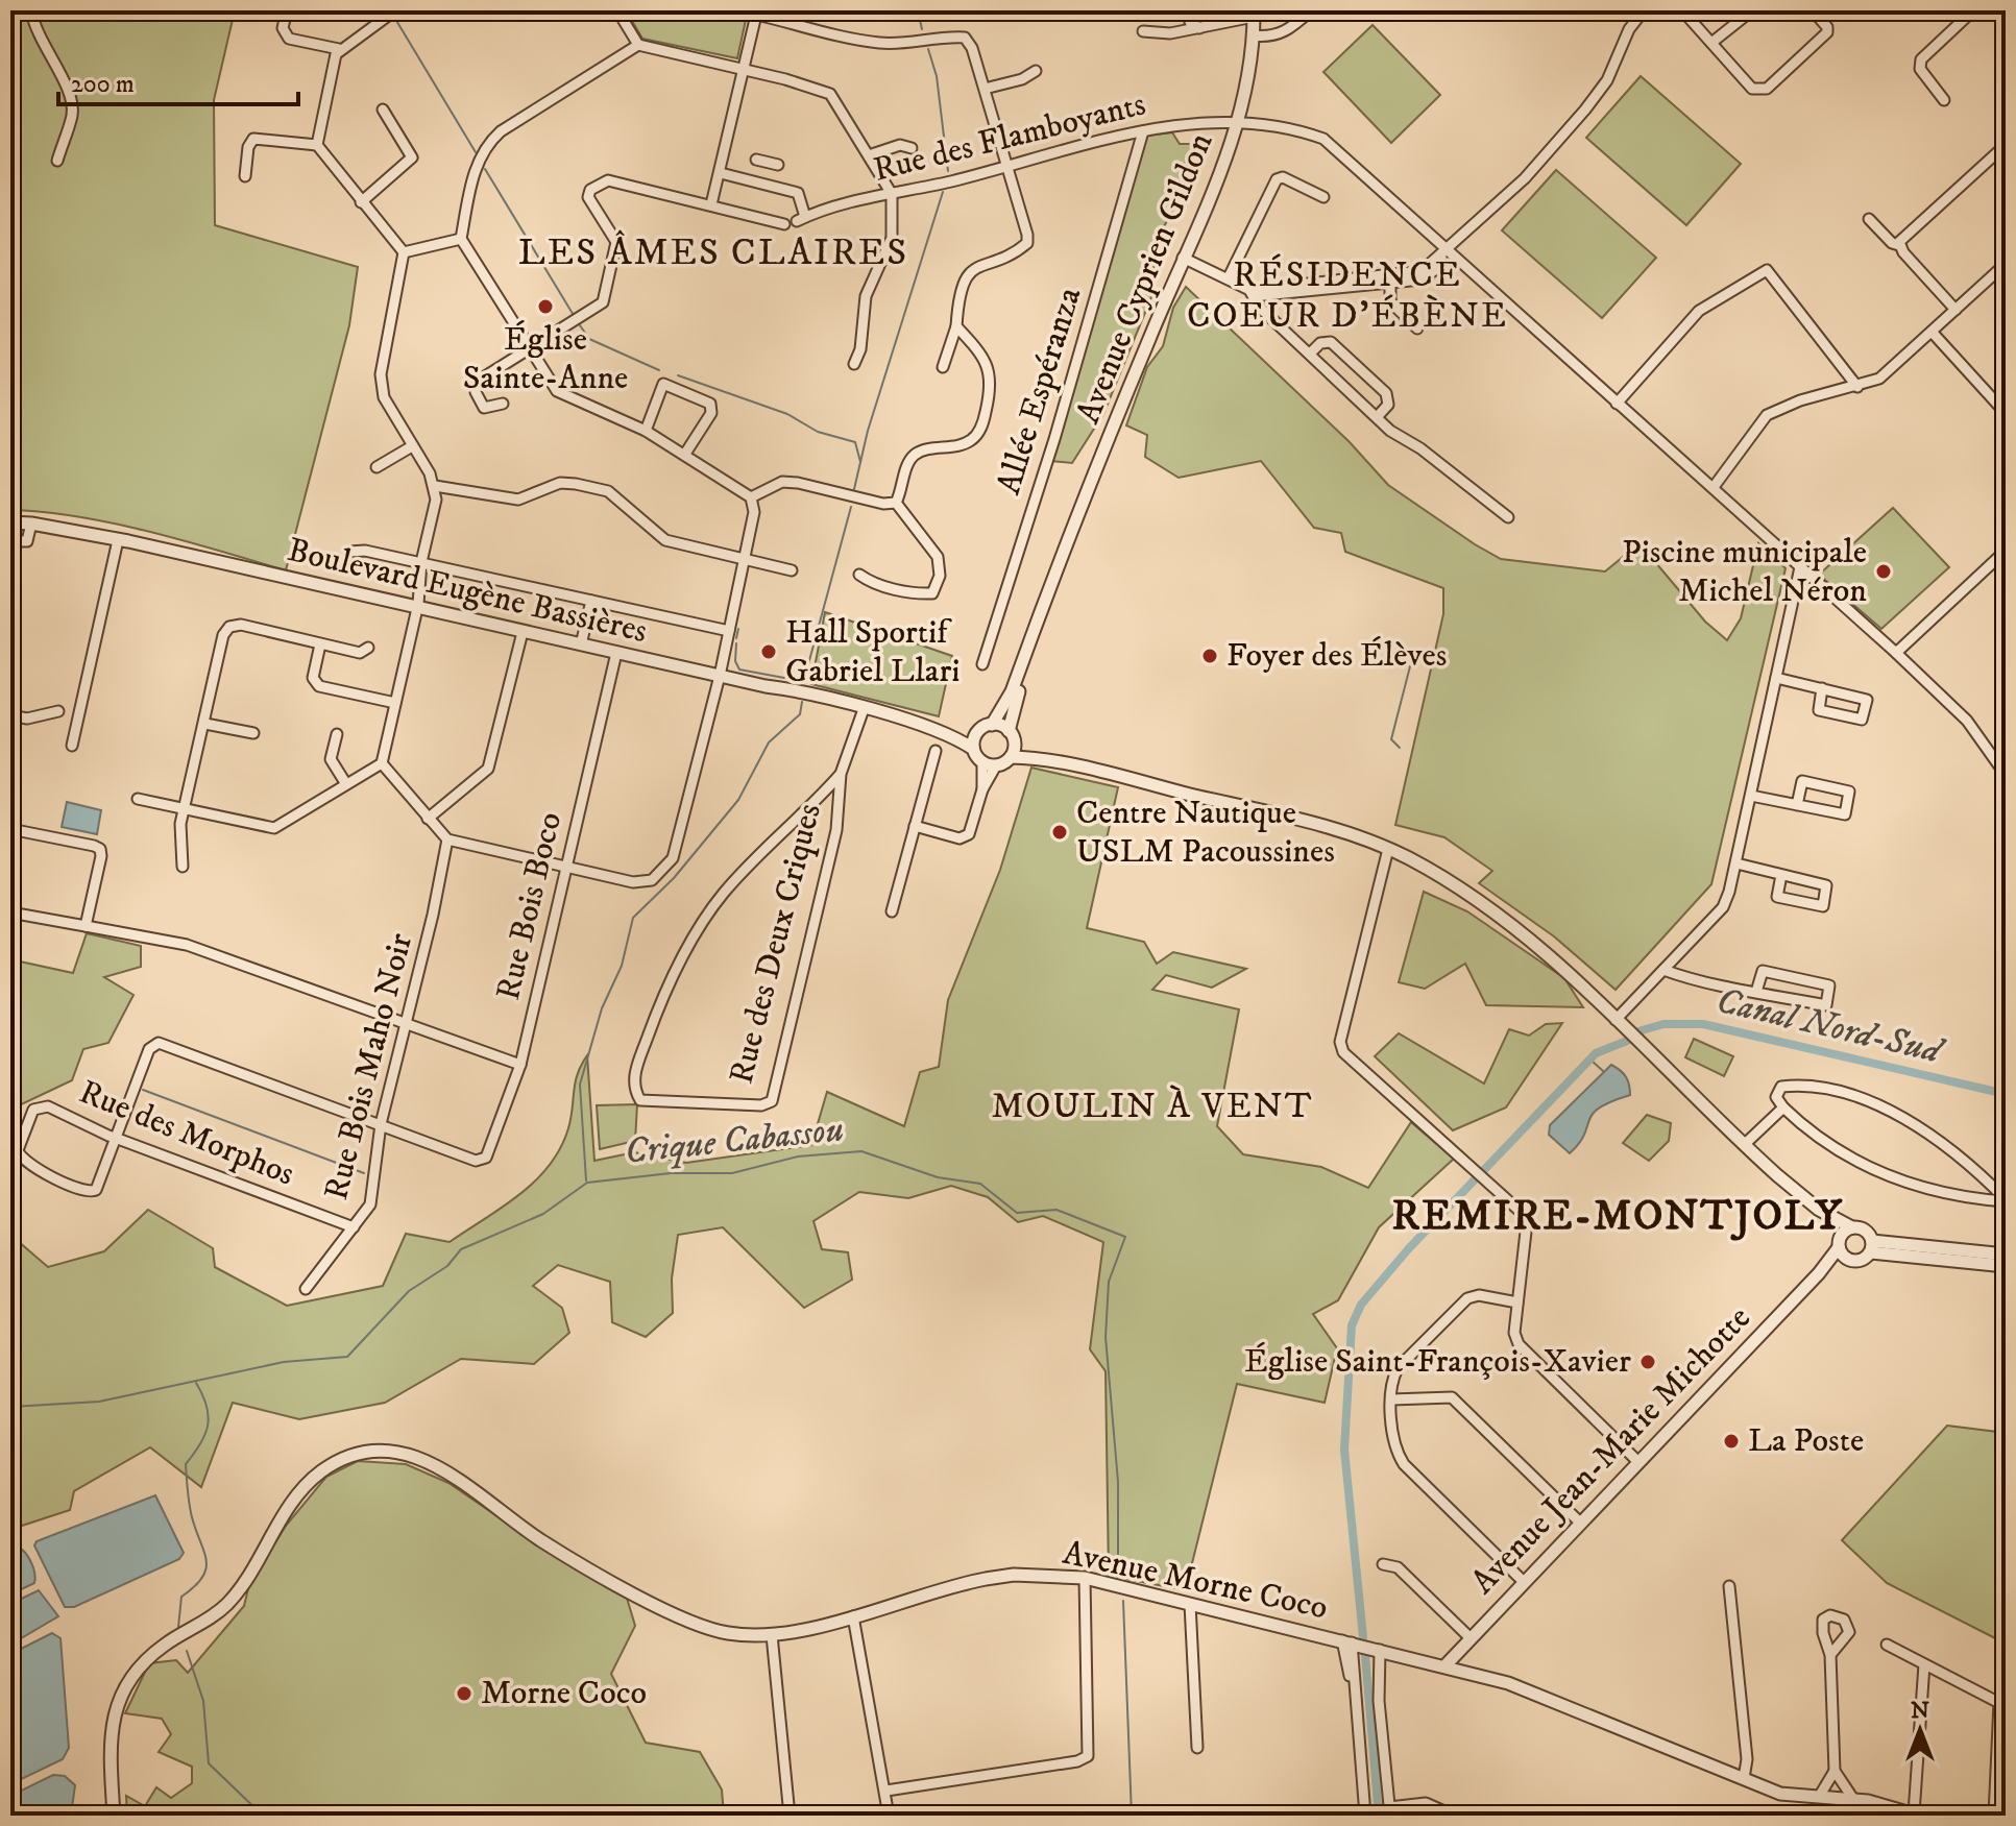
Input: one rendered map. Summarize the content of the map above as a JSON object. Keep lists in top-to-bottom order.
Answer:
{
  "streets": {
    "street": [
      "Rue des Flamboyants",
      "Avenue Cyprien Gildon",
      "Allée Espéranza",
      "Boulevard Eugène Bassières",
      "Rue Bois Boco",
      "Rue des Deux Criques",
      "Rue Bois Maho Noir",
      "Rue des Morphos",
      "Avenue Jean-Marie Michotte",
      "Avenue Morne Coco"
    ]
  },
  "crossings": [
    ["Rue des Flamboyants", "Avenue Cyprien Gildon"],
    ["Rue des Flamboyants", "Allée Espéranza"],
    ["Avenue Cyprien Gildon", "Boulevard Eugène Bassières"],
    ["Boulevard Eugène Bassières", "Rue Bois Boco"],
    ["Boulevard Eugène Bassières", "Rue des Deux Criques"],
    ["Rue Bois Boco", "Rue Bois Maho Noir"],
    ["Rue Bois Maho Noir", "Rue des Morphos"],
    ["Avenue Jean-Marie Michotte", "Avenue Morne Coco"]
  ],
  "districts": [
    "LES ÂMES CLAIRES",
    "RÉSIDENCE COEUR D'ÉBÈNE",
    "MOULIN À VENT",
    "REMIRE-MONTJOLY"
  ],
  "water": ["Canal Nord-Sud", "Crique Cabassou"],
  "places": [
    "Église Sainte-Anne",
    "Piscine municipale Michel Néron",
    "Hall Sportif Gabriel Llari",
    "Foyer des Élèves",
    "Centre Nautique USLM Pacoussines",
    "Église Saint-François-Xavier",
    "La Poste",
    "Morne Coco"
  ],
  "scale_bar": "200 m",
  "north": "top"
}
